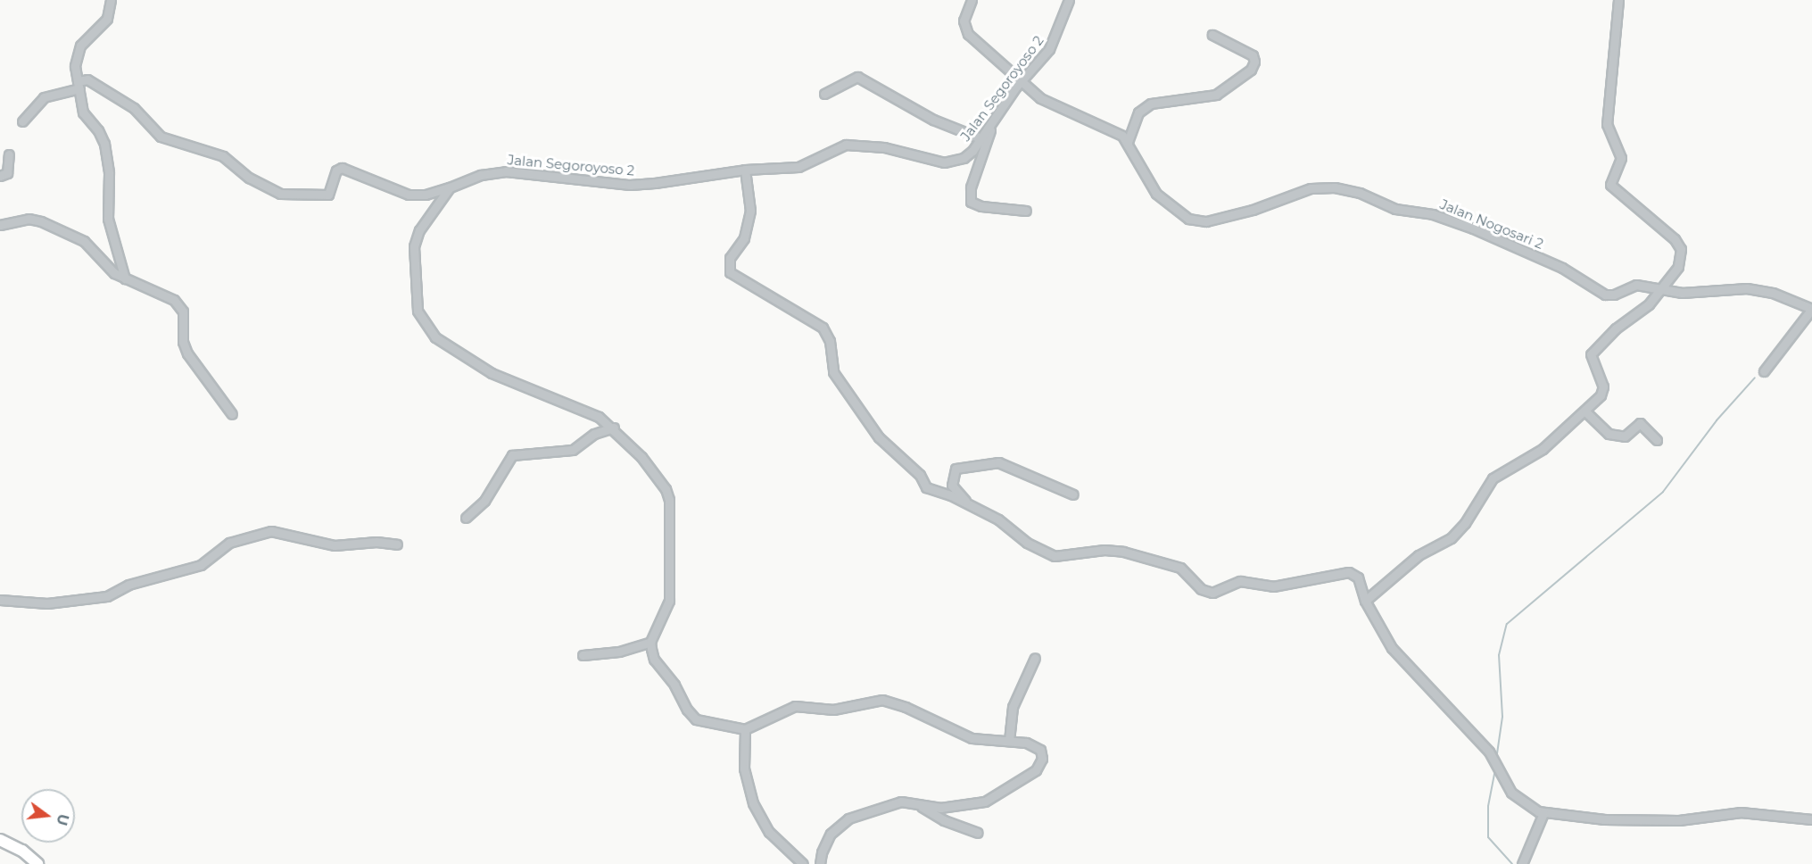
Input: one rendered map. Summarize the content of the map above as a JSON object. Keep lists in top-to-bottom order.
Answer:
{
  "streets": {
    "street": ["Jalan Segoroyoso 2", "Jalan Nogosari 2"]
  },
  "crossings": [
    ["Jalan Segoroyoso 2", "Jalan Nogosari 2"]
  ],
  "north": "right"
}
